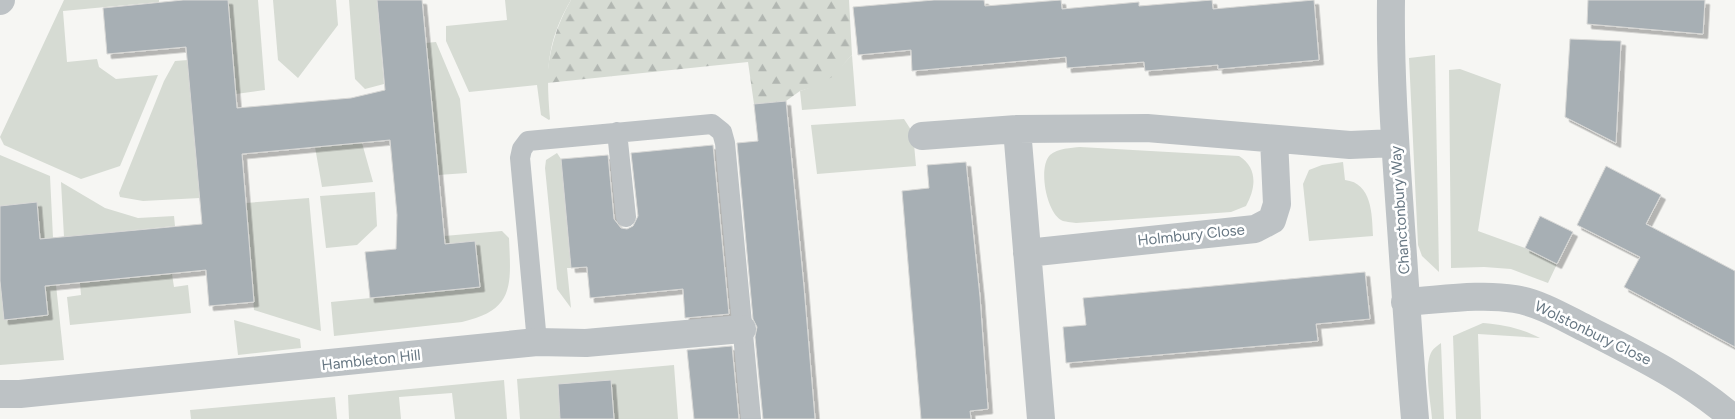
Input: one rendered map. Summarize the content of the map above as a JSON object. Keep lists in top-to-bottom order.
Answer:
{
  "streets": {
    "street": [
      "Chanctonbury Way",
      "Holmbury Close",
      "Wolstonbury Close",
      "Hambleton Hill"
    ]
  },
  "crossings": [
    ["Chanctonbury Way", "Wolstonbury Close"]
  ]
}
